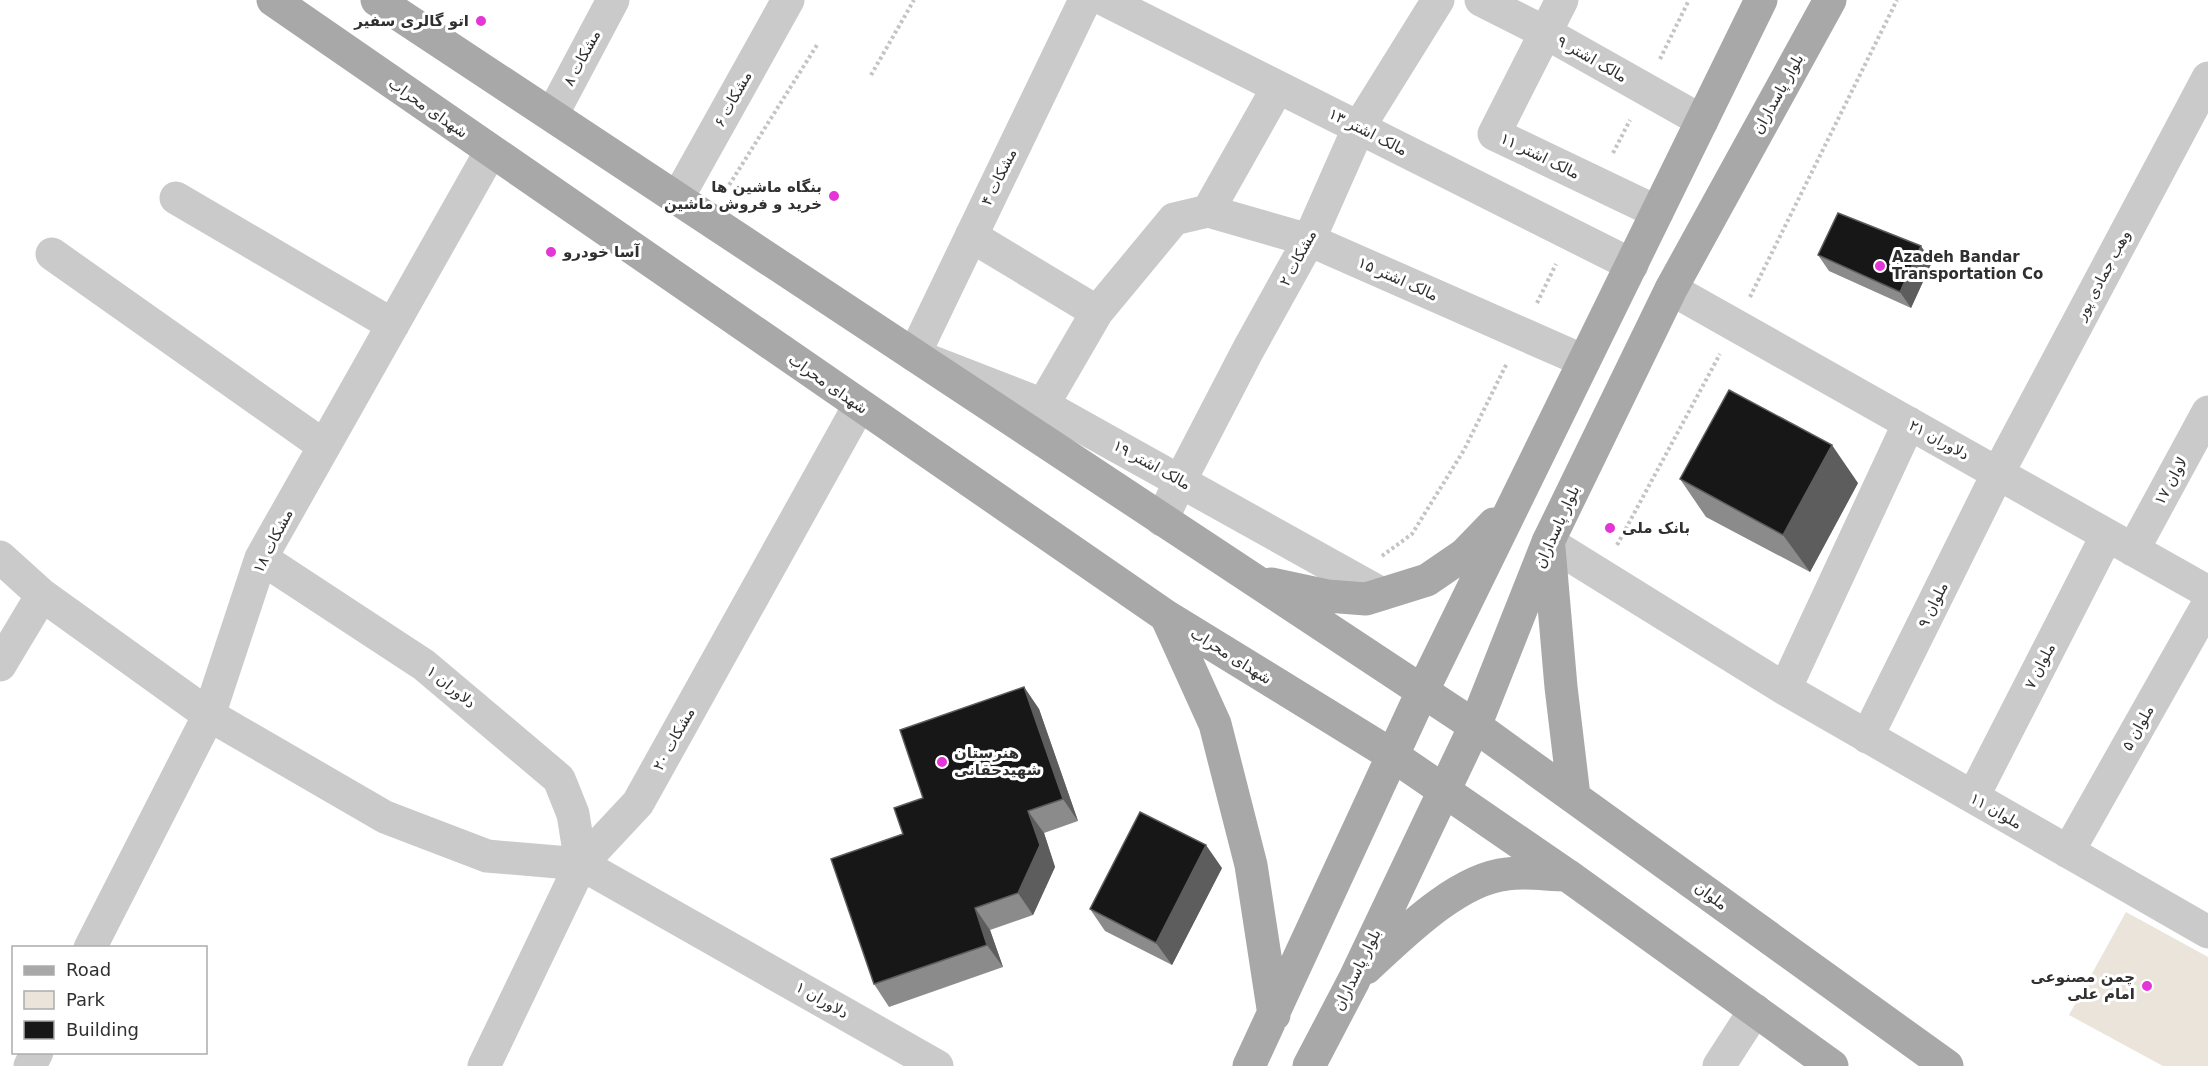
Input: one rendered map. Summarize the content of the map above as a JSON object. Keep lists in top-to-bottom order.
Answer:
{
  "streets": {
    "main road": ["بلوار پاسداران", "شهدای محراب", "ملوان"],
    "street": [
      "مشکات ۸",
      "مالک اشتر ۹",
      "مشکات ۶",
      "مالک اشتر ۱۳",
      "مالک اشتر ۱۱",
      "مشکات ۴",
      "مشکات ۲",
      "وهب جمادی پور",
      "مالک اشتر ۱۵",
      "دلاوران ۲۱",
      "مالک اشتر ۱۹",
      "لاوان ۱۷",
      "مشکات ۱۸",
      "ملوان ۹",
      "ملوان ۷",
      "دلاوران ۱",
      "ملوان ۵",
      "مشکات ۲۰",
      "ملوان ۱۱"
    ]
  },
  "crossings": [
    ["مالک اشتر ۹", "مالک اشتر ۱۱"],
    ["بلوار پاسداران", "شهدای محراب"],
    ["بلوار پاسداران", "دلاوران ۲۱"],
    ["بلوار پاسداران", "ملوان ۱۱"],
    ["بلوار پاسداران", "ملوان"],
    ["شهدای محراب", "مشکات ۱۸"],
    ["شهدای محراب", "مشکات ۲۰"],
    ["مالک اشتر ۱۳", "مشکات ۲"],
    ["مشکات ۲", "مالک اشتر ۱۵"],
    ["مشکات ۲", "مالک اشتر ۱۹"],
    ["وهب جمادی پور", "دلاوران ۲۱"],
    ["وهب جمادی پور", "ملوان ۹"],
    ["دلاوران ۲۱", "لاوان ۱۷"],
    ["دلاوران ۲۱", "ملوان ۹"],
    ["دلاوران ۲۱", "ملوان ۷"],
    ["لاوان ۱۷", "ملوان ۷"],
    ["مشکات ۱۸", "دلاوران ۱"],
    ["ملوان ۹", "ملوان ۱۱"],
    ["ملوان ۷", "ملوان ۱۱"],
    ["دلاوران ۱", "مشکات ۲۰"],
    ["ملوان ۵", "ملوان ۱۱"]
  ],
  "places": [
    "اتو گالری سفیر",
    "بنگاه ماشین ها خرید و فروش ماشین",
    "آسا خودرو",
    "Azadeh Bandar Transportation Co",
    "بانک ملی",
    "هنرستان شهیدحقانی",
    "چمن مصنوعی امام علی"
  ],
  "legend": ["Road", "Park", "Building"]
}
